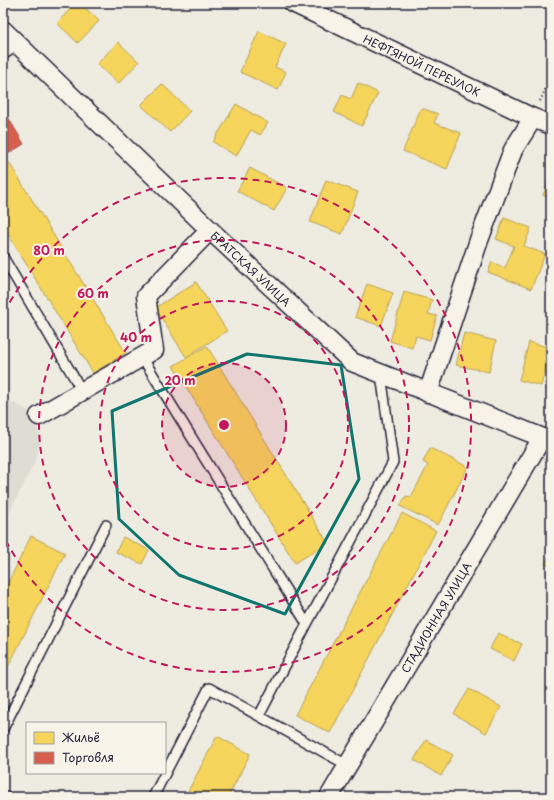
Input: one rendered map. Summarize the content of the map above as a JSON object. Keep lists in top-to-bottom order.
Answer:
{
  "streets": {
    "street": ["НЕФТЯНОЙ ПЕРЕУЛОК", "БРАТСКАЯ УЛИЦА", "СТАДИОННАЯ УЛИЦА"]
  },
  "crossings": [
    ["БРАТСКАЯ УЛИЦА", "СТАДИОННАЯ УЛИЦА"]
  ],
  "legend": ["Жильё", "Торговля"],
  "rings": [
    "80 m",
    "60 m",
    "40 m",
    "20 m"
  ]
}
